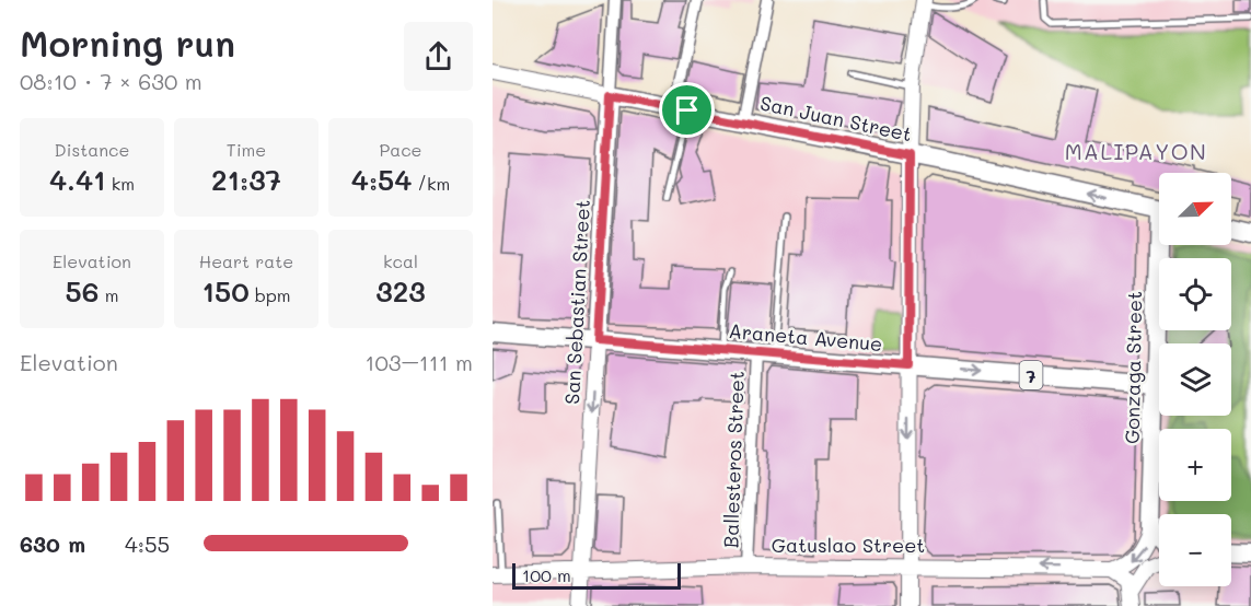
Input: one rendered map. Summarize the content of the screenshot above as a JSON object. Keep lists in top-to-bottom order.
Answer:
{
  "streets": {
    "main road": [
      "San Juan Street",
      "San Sebastian Street",
      "Araneta Avenue",
      "Gonzaga Street",
      "7"
    ],
    "street": ["Ballesteros Street", "Gatuslao Street"]
  },
  "crossings": [
    ["San Juan Street", "San Sebastian Street"],
    ["San Sebastian Street", "Araneta Avenue"],
    ["San Sebastian Street", "Gatuslao Street"],
    ["Araneta Avenue", "Gonzaga Street"],
    ["Araneta Avenue", "Ballesteros Street"],
    ["Ballesteros Street", "Gatuslao Street"]
  ],
  "one_way": ["San Juan Street", "San Sebastian Street", "Araneta Avenue"],
  "districts": ["MALIPAYON"],
  "scale_bar": "100 m",
  "north": "top right",
  "page": {
    "heading": ["Morning run", "08:10 · 7 × 630 m"],
    "stats": [
      ["Distance", "4.41 km"],
      ["Time", "21:37"],
      ["Pace", "4:54 /km"],
      ["Elevation", "56 m"],
      ["Heart rate", "150 bpm"],
      ["kcal", "323"]
    ],
    "map_buttons": ["+", "−"],
    "chart": ["Elevation", "103–111 m"],
    "list": [
      {
        "name": "630 m",
        "note": "4:55"
      }
    ],
    "scale": "100 m"
  }
}
